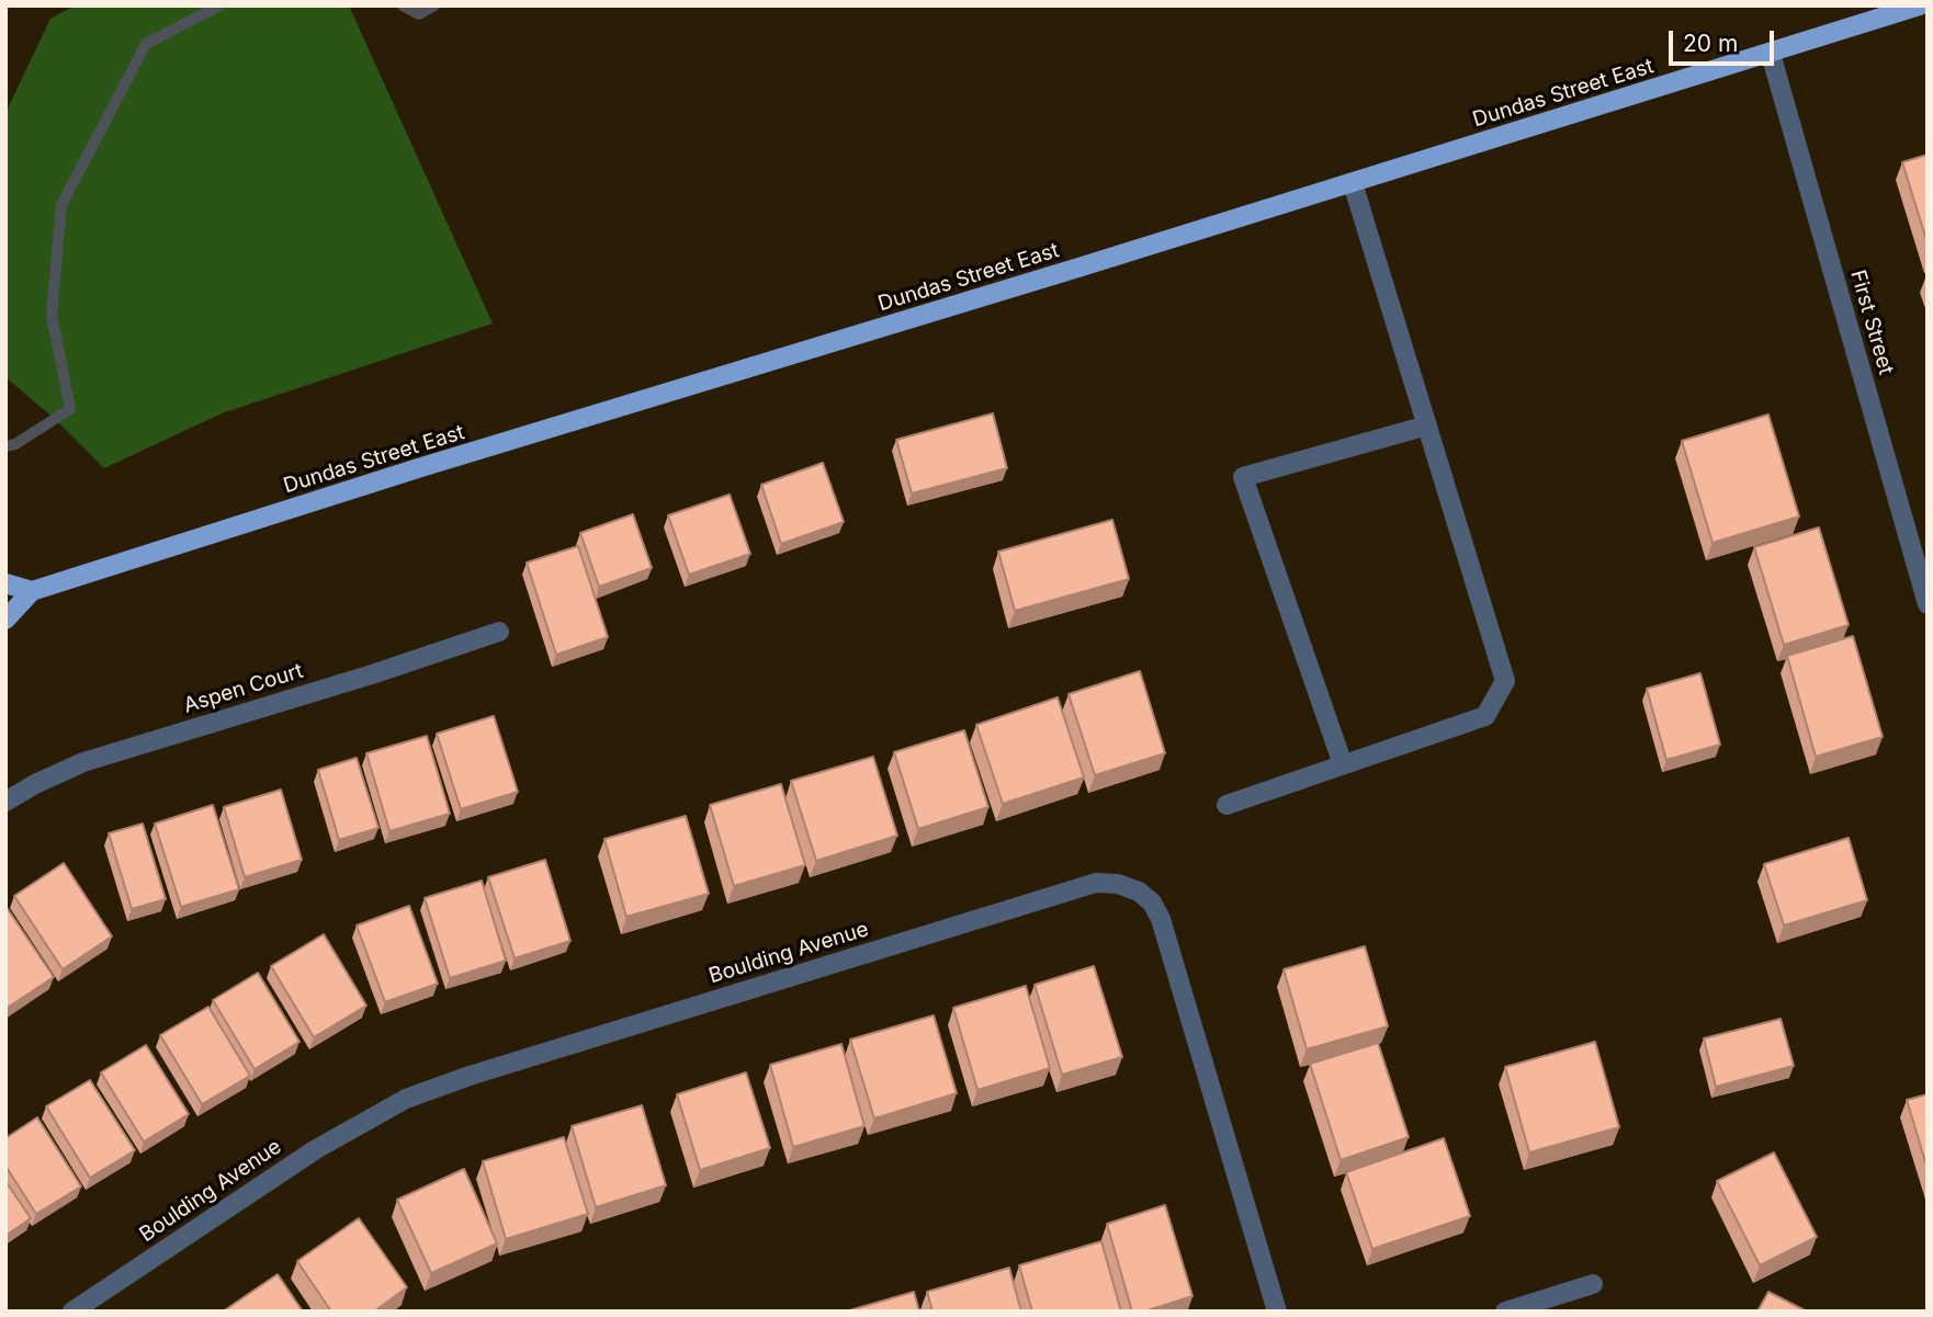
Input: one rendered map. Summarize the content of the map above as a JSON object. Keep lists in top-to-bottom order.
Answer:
{
  "streets": {
    "main road": ["Dundas Street East"],
    "street": ["First Street", "Aspen Court", "Boulding Avenue"]
  },
  "crossings": [
    ["Dundas Street East", "First Street"]
  ],
  "scale_bar": "20 m"
}
